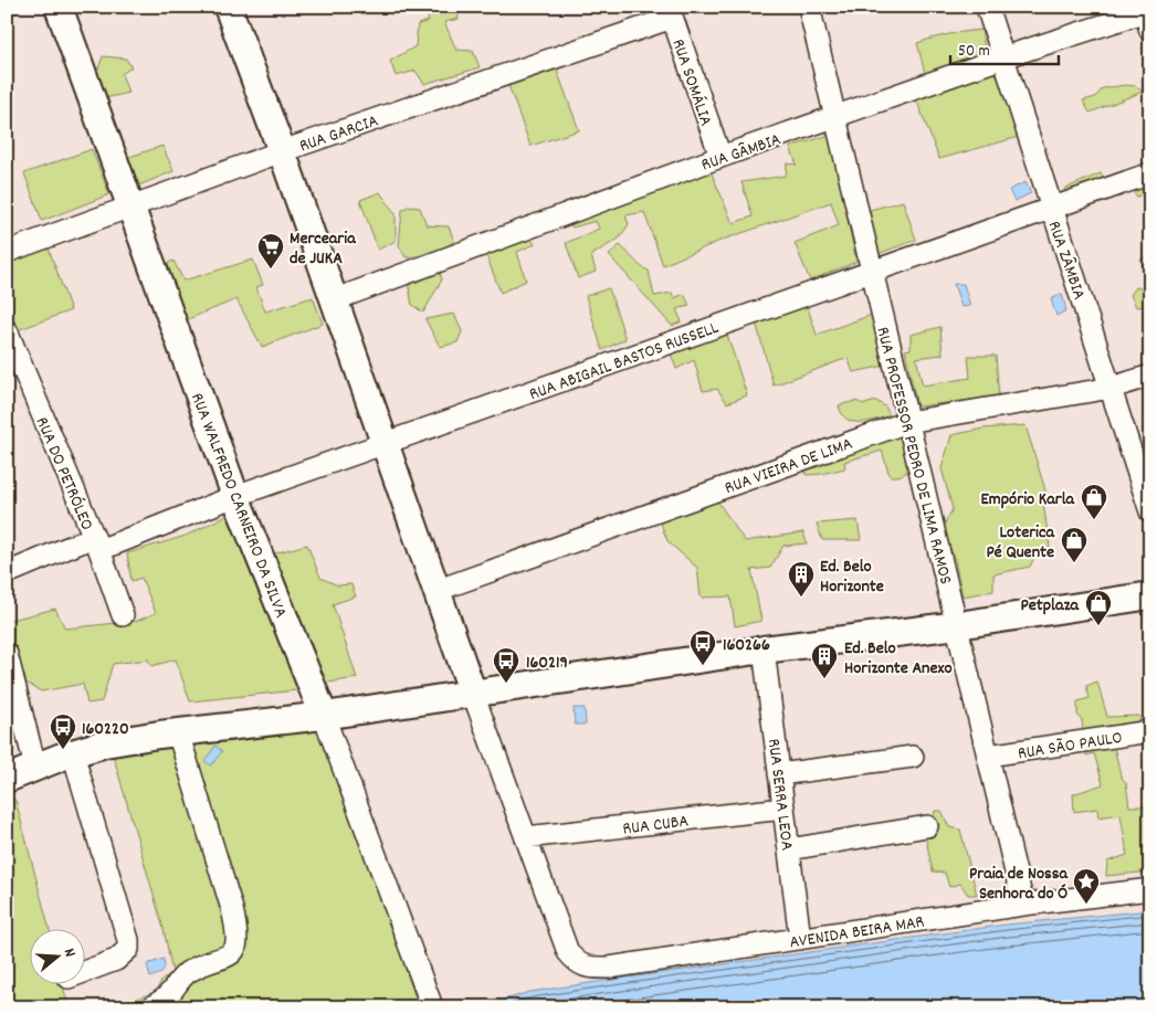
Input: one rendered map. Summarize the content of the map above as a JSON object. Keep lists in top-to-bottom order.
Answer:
{
  "streets": {
    "main road": ["RUA WALFREDO CARNEIRO DA SILVA"],
    "street": [
      "RUA SOMÁLIA",
      "RUA GARCIA",
      "RUA GÂMBIA",
      "RUA ZÂMBIA",
      "RUA ABIGAIL BASTOS RUSSELL",
      "RUA PROFESSOR PEDRO DE LIMA RAMOS",
      "RUA VIEIRA DE LIMA",
      "RUA DO PETRÓLEO",
      "RUA SÃO PAULO",
      "RUA SERRA LEOA",
      "RUA CUBA",
      "AVENIDA BEIRA MAR"
    ]
  },
  "crossings": [
    ["RUA SOMÁLIA", "RUA GARCIA"],
    ["RUA SOMÁLIA", "RUA GÂMBIA"],
    ["RUA GARCIA", "RUA WALFREDO CARNEIRO DA SILVA"],
    ["RUA GÂMBIA", "RUA ZÂMBIA"],
    ["RUA GÂMBIA", "RUA PROFESSOR PEDRO DE LIMA RAMOS"],
    ["RUA ZÂMBIA", "RUA ABIGAIL BASTOS RUSSELL"],
    ["RUA ZÂMBIA", "RUA VIEIRA DE LIMA"],
    ["RUA ABIGAIL BASTOS RUSSELL", "RUA PROFESSOR PEDRO DE LIMA RAMOS"],
    ["RUA ABIGAIL BASTOS RUSSELL", "RUA DO PETRÓLEO"],
    ["RUA ABIGAIL BASTOS RUSSELL", "RUA WALFREDO CARNEIRO DA SILVA"],
    ["RUA PROFESSOR PEDRO DE LIMA RAMOS", "RUA VIEIRA DE LIMA"],
    ["RUA PROFESSOR PEDRO DE LIMA RAMOS", "RUA SÃO PAULO"],
    ["RUA PROFESSOR PEDRO DE LIMA RAMOS", "AVENIDA BEIRA MAR"],
    ["RUA SERRA LEOA", "RUA CUBA"],
    ["RUA SERRA LEOA", "AVENIDA BEIRA MAR"],
    ["RUA CUBA", "AVENIDA BEIRA MAR"]
  ],
  "places": {
    "supermarket": ["Mercearia de JUKA"],
    "shop": ["Empório Karla", "Loterica Pé Quente", "Petplaza"],
    "building": ["Ed. Belo Horizonte", "Ed. Belo Horizonte Anexo"],
    "bus stop": ["160266", "160219", "160220"],
    "place": ["Praia de Nossa Senhora do Ó"]
  },
  "scale_bar": "50 m",
  "north": "right"
}
